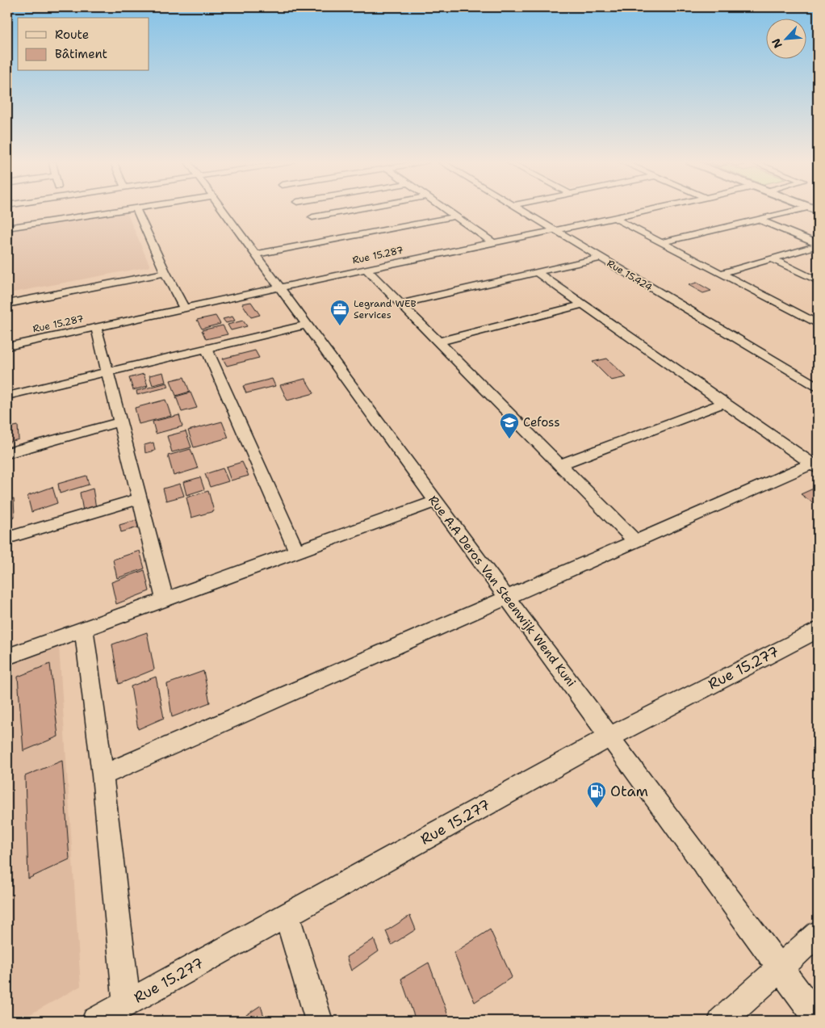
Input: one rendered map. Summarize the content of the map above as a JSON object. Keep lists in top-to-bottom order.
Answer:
{
  "streets": {
    "street": [
      "Rue 15.287",
      "Rue 15.424",
      "Rue A.A Deros Van Steenwijk Wend Kuni",
      "Rue 15.277"
    ]
  },
  "crossings": [
    ["Rue 15.287", "Rue 15.424"],
    ["Rue 15.287", "Rue A.A Deros Van Steenwijk Wend Kuni"],
    ["Rue A.A Deros Van Steenwijk Wend Kuni", "Rue 15.277"]
  ],
  "places": {
    "office": ["Legrand WEB Services"],
    "school or university": ["Cefoss"],
    "fuel station": ["Otam"]
  },
  "legend": ["Route", "Bâtiment"],
  "north": "bottom left"
}
